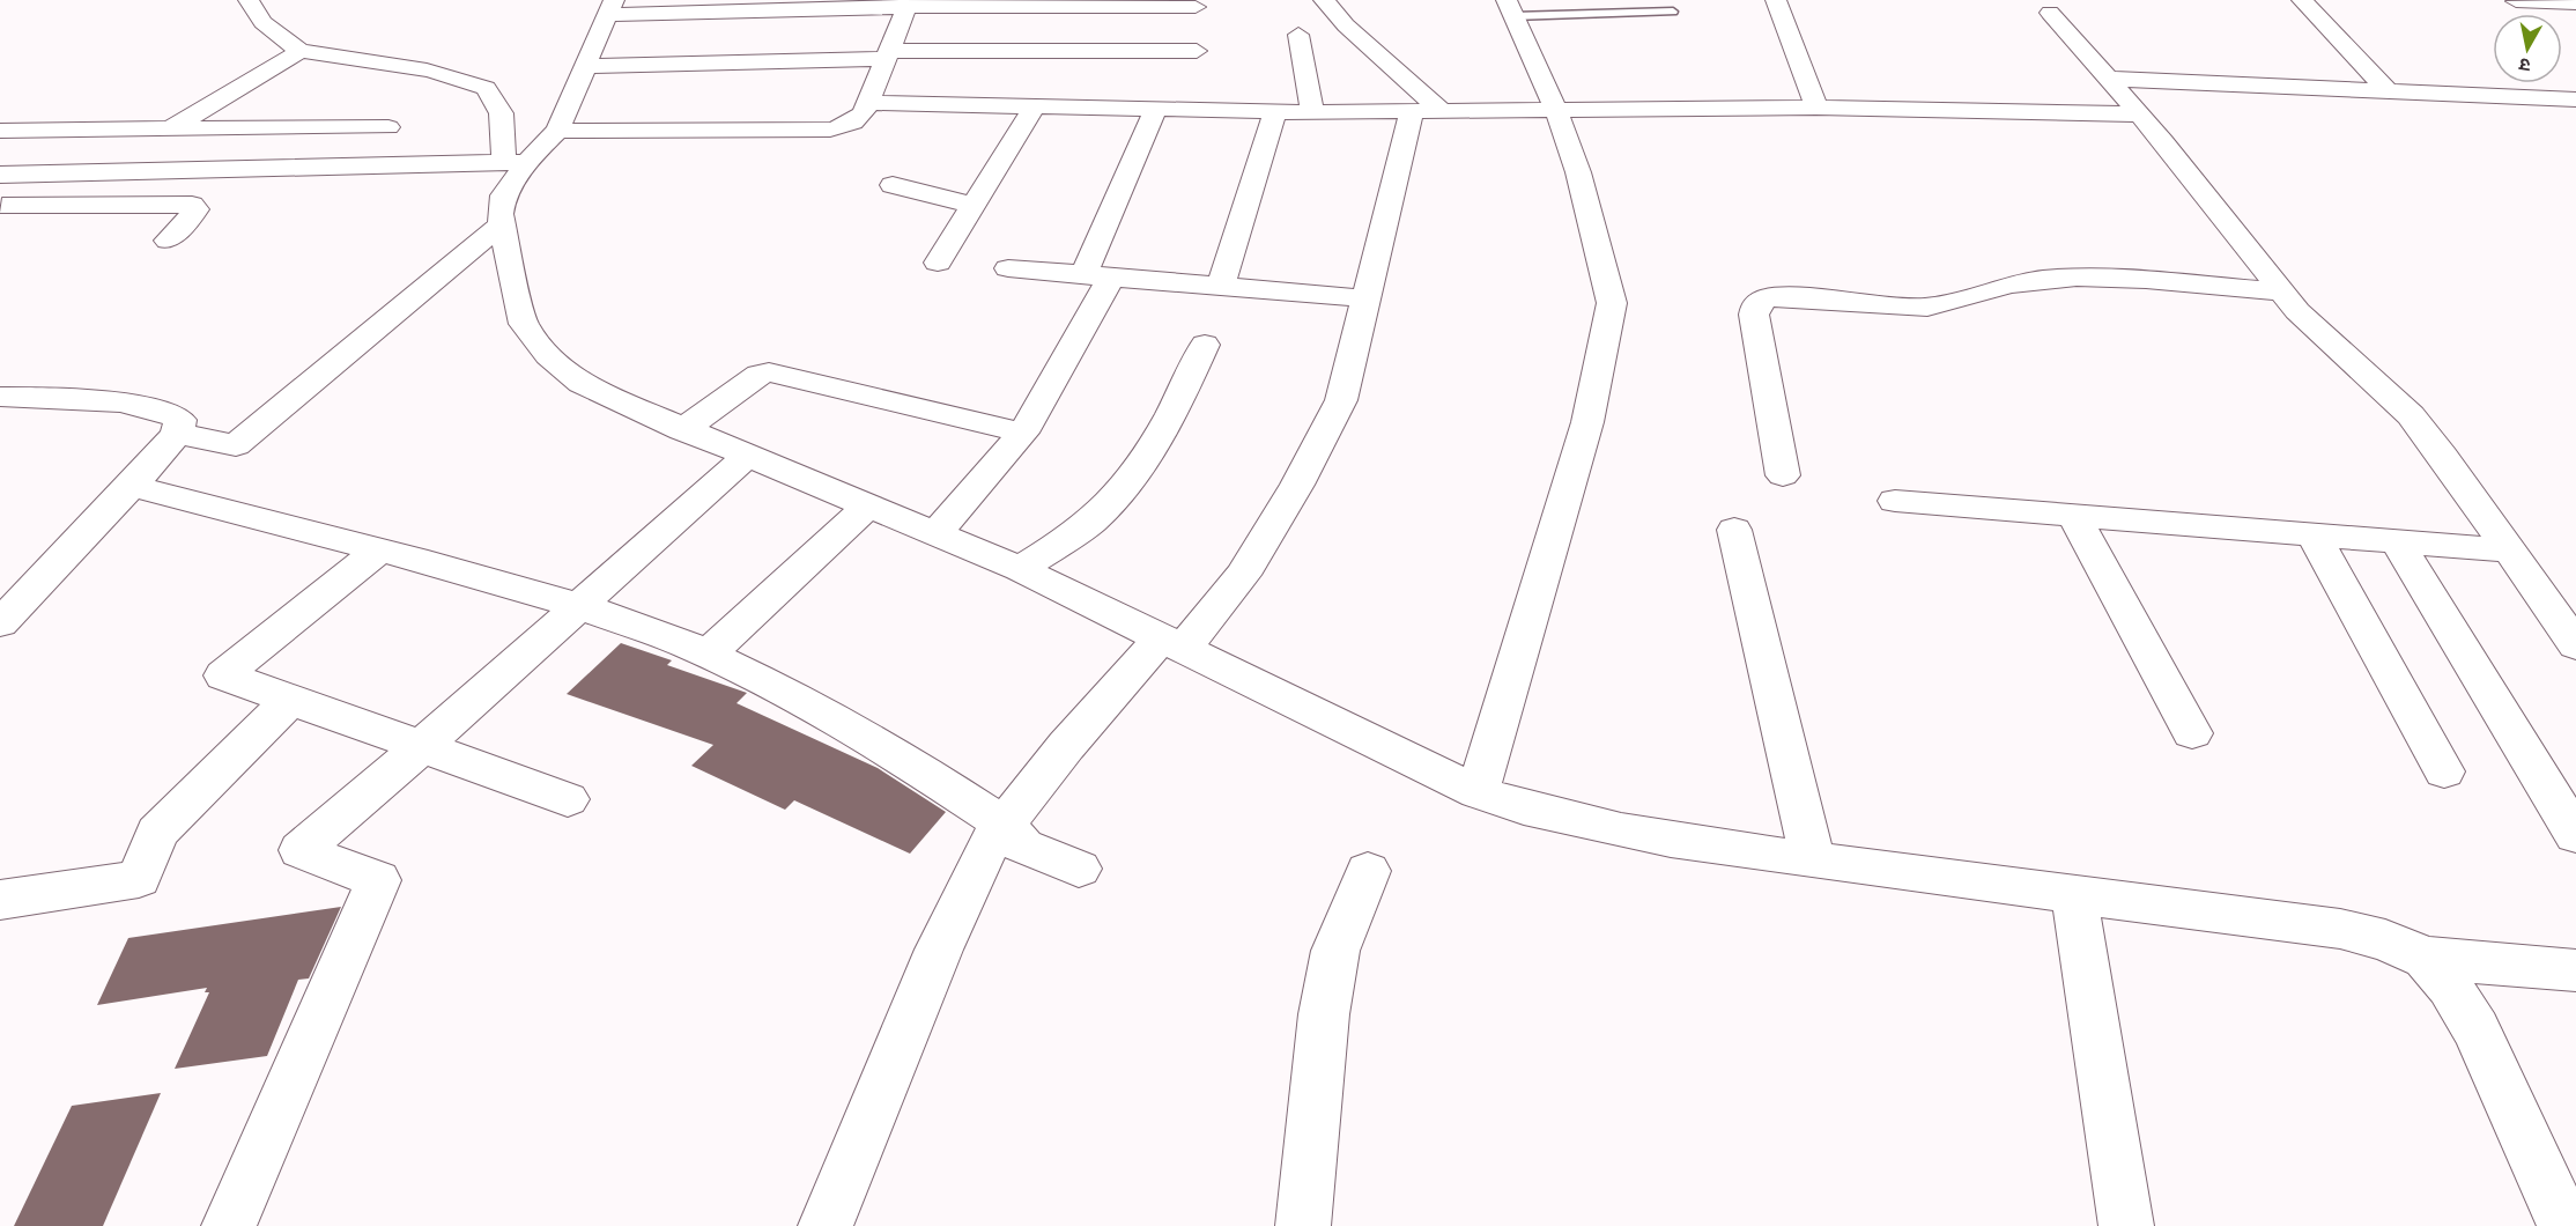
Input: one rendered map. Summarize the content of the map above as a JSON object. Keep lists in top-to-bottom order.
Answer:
{
  "north": "bottom"
}
